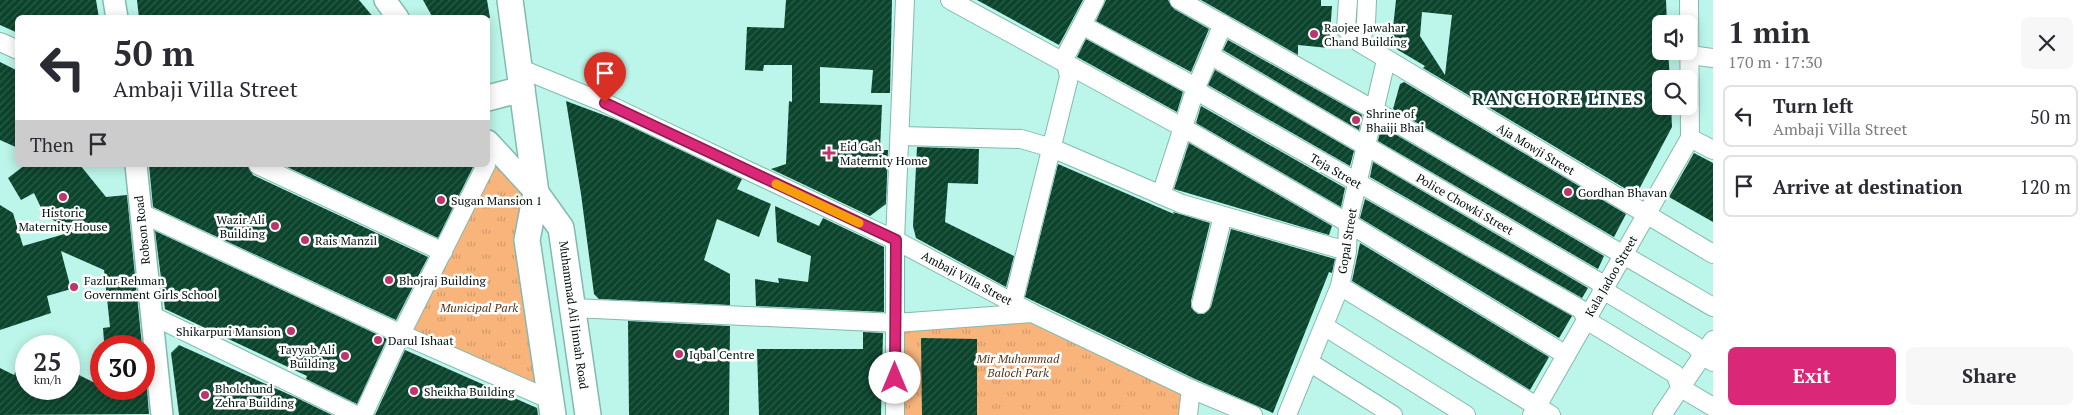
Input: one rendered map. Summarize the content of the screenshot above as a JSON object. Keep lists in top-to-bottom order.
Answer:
{
  "streets": {
    "highway": ["Muhammad Ali Jinnah Road"],
    "main road": ["Robson Road"],
    "street": [
      "Aja Mowji Street",
      "Teja Street",
      "Police Chowki Street",
      "Gopal Street",
      "Kala Jadoo Street",
      "Ambaji Villa Street"
    ]
  },
  "crossings": [
    ["Aja Mowji Street", "Gopal Street"],
    ["Aja Mowji Street", "Kala Jadoo Street"],
    ["Teja Street", "Gopal Street"],
    ["Teja Street", "Kala Jadoo Street"],
    ["Police Chowki Street", "Gopal Street"],
    ["Police Chowki Street", "Kala Jadoo Street"],
    ["Ambaji Villa Street", "Muhammad Ali Jinnah Road"]
  ],
  "districts": ["RANCHORE LINES"],
  "parks": ["Municipal Park", "Mir Muhammad Baloch Park"],
  "places": {
    "other": [
      "Raojee Jawahar Chand Building",
      "Shrine of Bhaiji Bhai",
      "Gordhan Bhavan",
      "Historic Maternity House",
      "Sugan Mansion 1",
      "Wazir Ali Building",
      "Rais Manzil",
      "Bhojraj Building",
      "Fazlur Rehman Government Girls School",
      "Shikarpuri Mansion",
      "Darul Ishaat",
      "Iqbal Centre",
      "Tayyab Ali Building",
      "Sheikha Building",
      "Bholchund Zehra Building"
    ],
    "health": ["Eid Gah Maternity Home"]
  },
  "page": {
    "heading": ["1 min", "170 m · 17:30"],
    "turn": ["50 m", "Ambaji Villa Street"],
    "list": [
      {
        "name": "Turn left",
        "note": "Ambaji Villa Street",
        "value": "50 m"
      },
      {
        "name": "Arrive at destination",
        "value": "120 m"
      }
    ],
    "then": "Then",
    "speed": "25 km/h",
    "limit": "30",
    "buttons": ["Exit", "Share"]
  }
}
